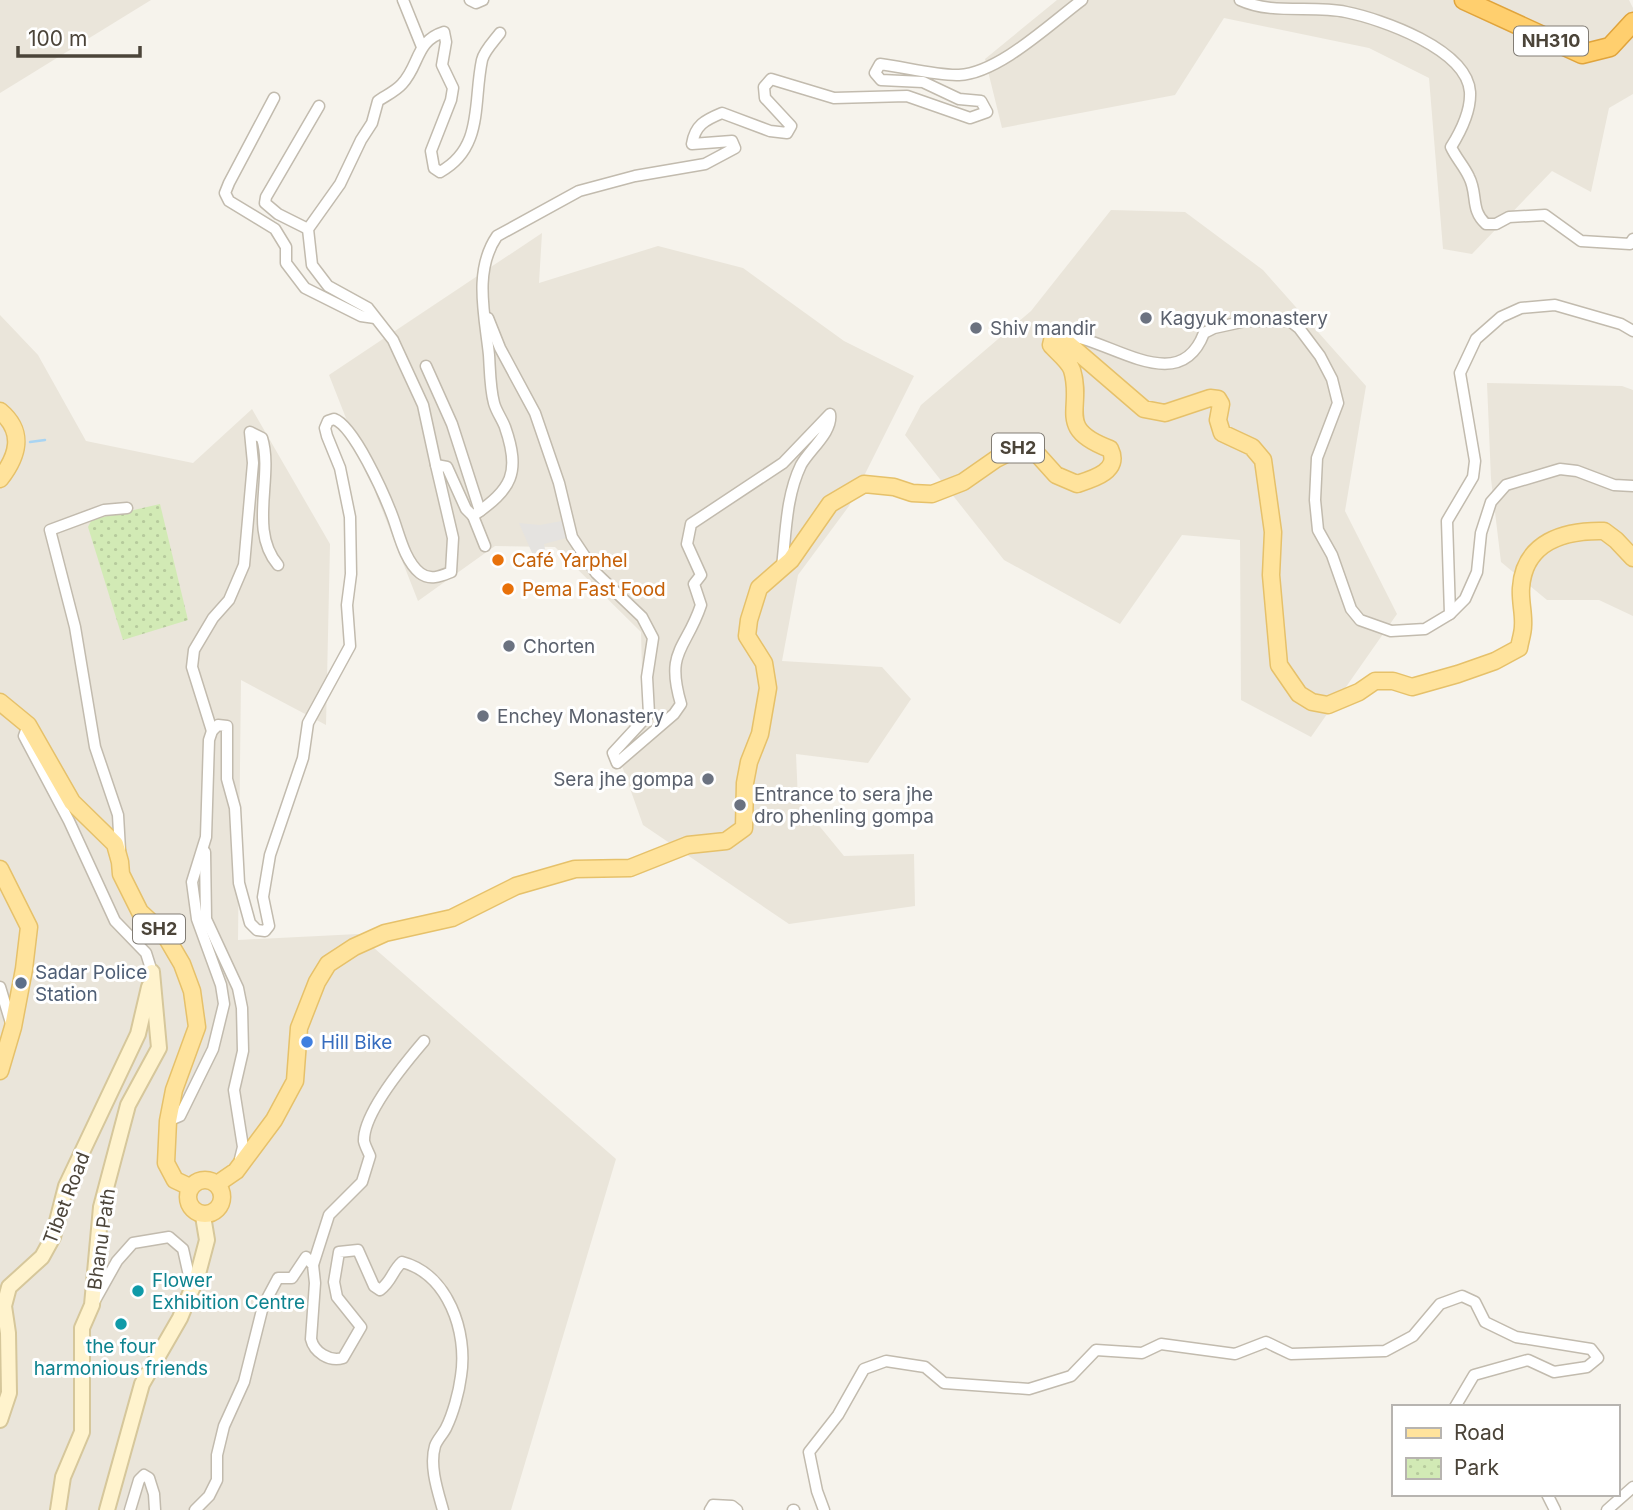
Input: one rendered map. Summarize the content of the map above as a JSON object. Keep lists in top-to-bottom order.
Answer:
{
  "streets": {
    "highway": ["NH310"],
    "main road": ["SH2"],
    "street": ["Tibet Road", "Bhanu Path"]
  },
  "crossings": [
    ["Tibet Road", "Bhanu Path"]
  ],
  "places": [
    "Kagyuk monastery",
    "Shiv mandir",
    "Café Yarphel",
    "Pema Fast Food",
    "Chorten",
    "Enchey Monastery",
    "Sera jhe gompa",
    "Entrance to sera jhe dro phenling gompa",
    "Sadar Police Station",
    "Hill Bike",
    "Flower Exhibition Centre",
    "the four harmonious friends"
  ],
  "legend": ["Road", "Park"],
  "scale_bar": "100 m"
}
